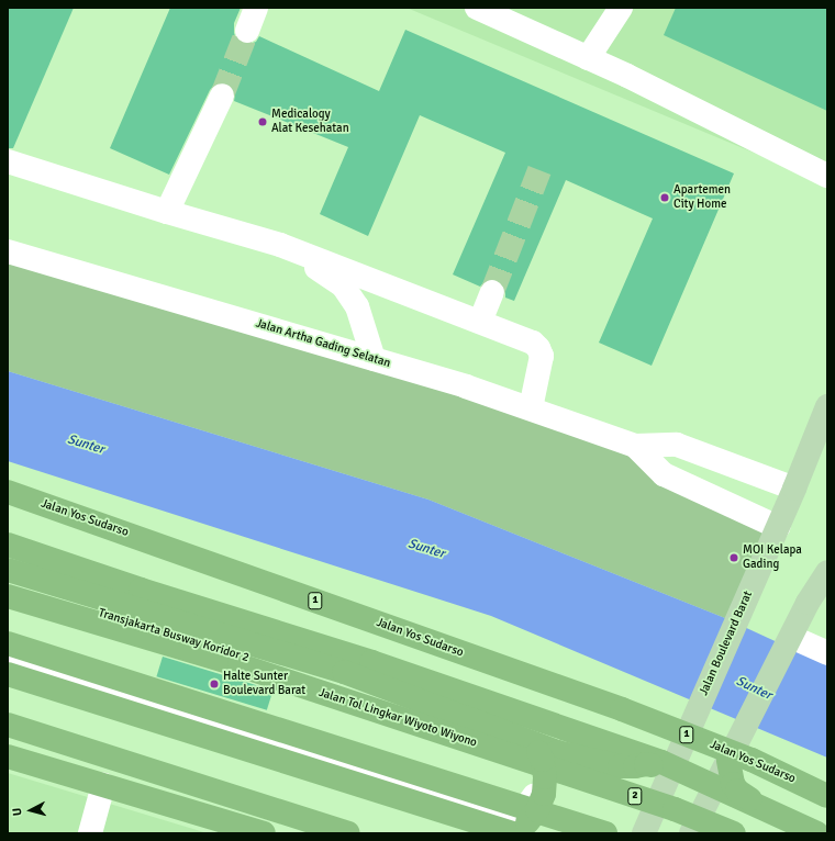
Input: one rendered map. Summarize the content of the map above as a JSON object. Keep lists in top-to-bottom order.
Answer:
{
  "streets": {
    "highway": [
      "Jalan Yos Sudarso",
      "1",
      "Jalan Tol Lingkar Wiyoto Wiyono",
      "2"
    ],
    "main road": ["Jalan Boulevard Barat"],
    "street": ["Jalan Artha Gading Selatan", "Transjakarta Busway Koridor 2"]
  },
  "crossings": [
    ["Jalan Artha Gading Selatan", "Jalan Boulevard Barat"]
  ],
  "water": ["Sunter"],
  "places": [
    "Medicalogy Alat Kesehatan",
    "Apartemen City Home",
    "MOI Kelapa Gading",
    "Halte Sunter Boulevard Barat"
  ],
  "north": "left"
}
